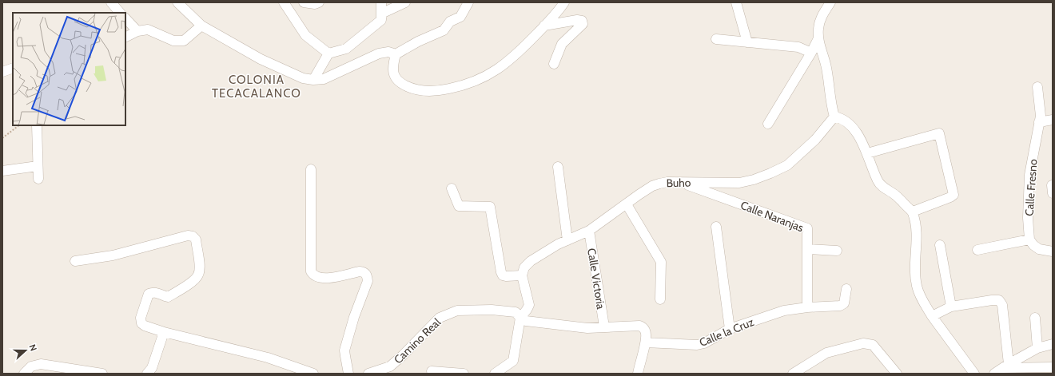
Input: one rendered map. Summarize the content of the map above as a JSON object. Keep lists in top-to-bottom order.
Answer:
{
  "streets": {
    "street": [
      "Buho",
      "Calle Fresno",
      "Calle Naranjas",
      "Calle Victoria",
      "Calle la Cruz",
      "Camino Real"
    ]
  },
  "crossings": [
    ["Buho", "Calle Naranjas"],
    ["Buho", "Calle Victoria"],
    ["Calle Naranjas", "Calle la Cruz"]
  ],
  "districts": ["COLONIA TECACALANCO"],
  "north": "right"
}
